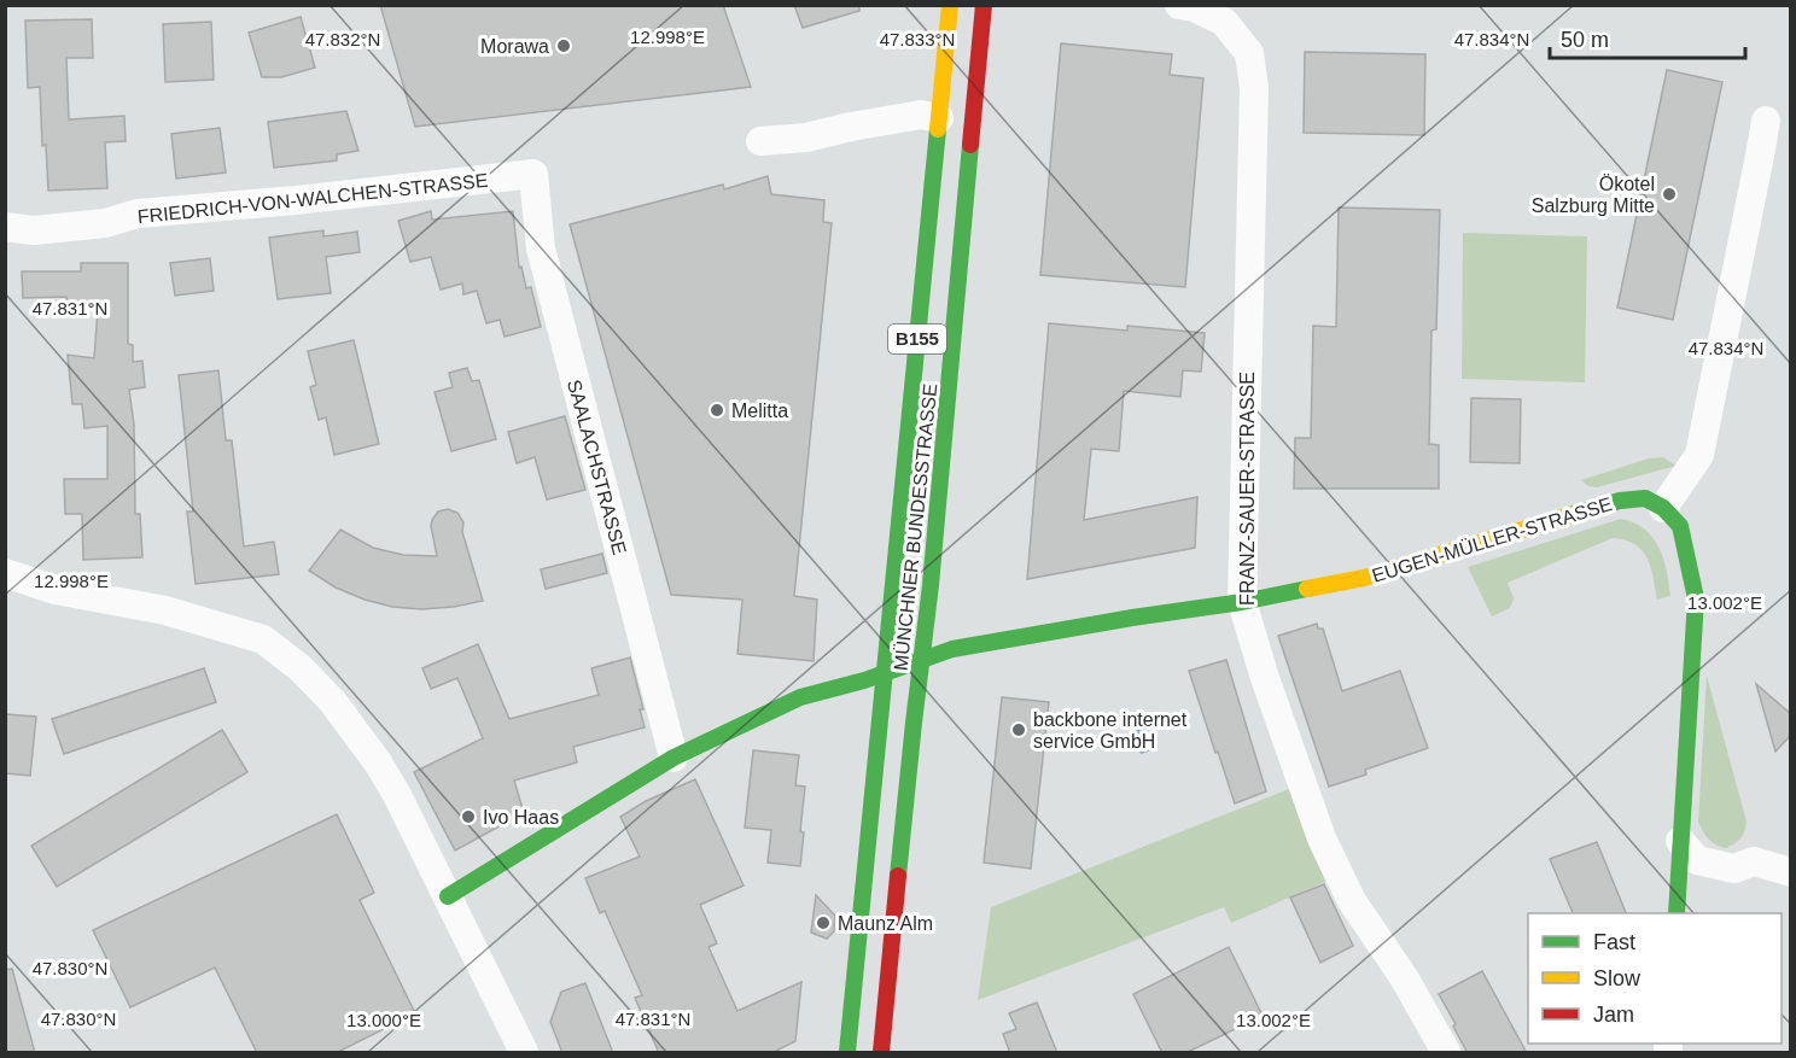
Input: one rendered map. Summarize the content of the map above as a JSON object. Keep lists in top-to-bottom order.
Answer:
{
  "streets": {
    "main road": ["B155", "MÜNCHNER BUNDESSTRASSE", "EUGEN-MÜLLER-STRASSE"],
    "street": ["FRIEDRICH-VON-WALCHEN-STRASSE", "SAALACHSTRASSE", "FRANZ-SAUER-STRASSE"]
  },
  "crossings": [
    ["FRIEDRICH-VON-WALCHEN-STRASSE", "SAALACHSTRASSE"],
    ["FRANZ-SAUER-STRASSE", "EUGEN-MÜLLER-STRASSE"],
    ["MÜNCHNER BUNDESSTRASSE", "EUGEN-MÜLLER-STRASSE"]
  ],
  "places": [
    "Morawa",
    "Ökotel Salzburg Mitte",
    "Melitta",
    "backbone internet service GmbH",
    "Ivo Haas",
    "Maunz Alm"
  ],
  "legend": ["Fast", "Slow", "Jam"],
  "scale_bar": "50 m",
  "coordinates": [
    "12.998°E",
    "47.832°N",
    "47.833°N",
    "47.834°N",
    "47.831°N",
    "13.002°E",
    "47.830°N",
    "13.000°E"
  ]
}
